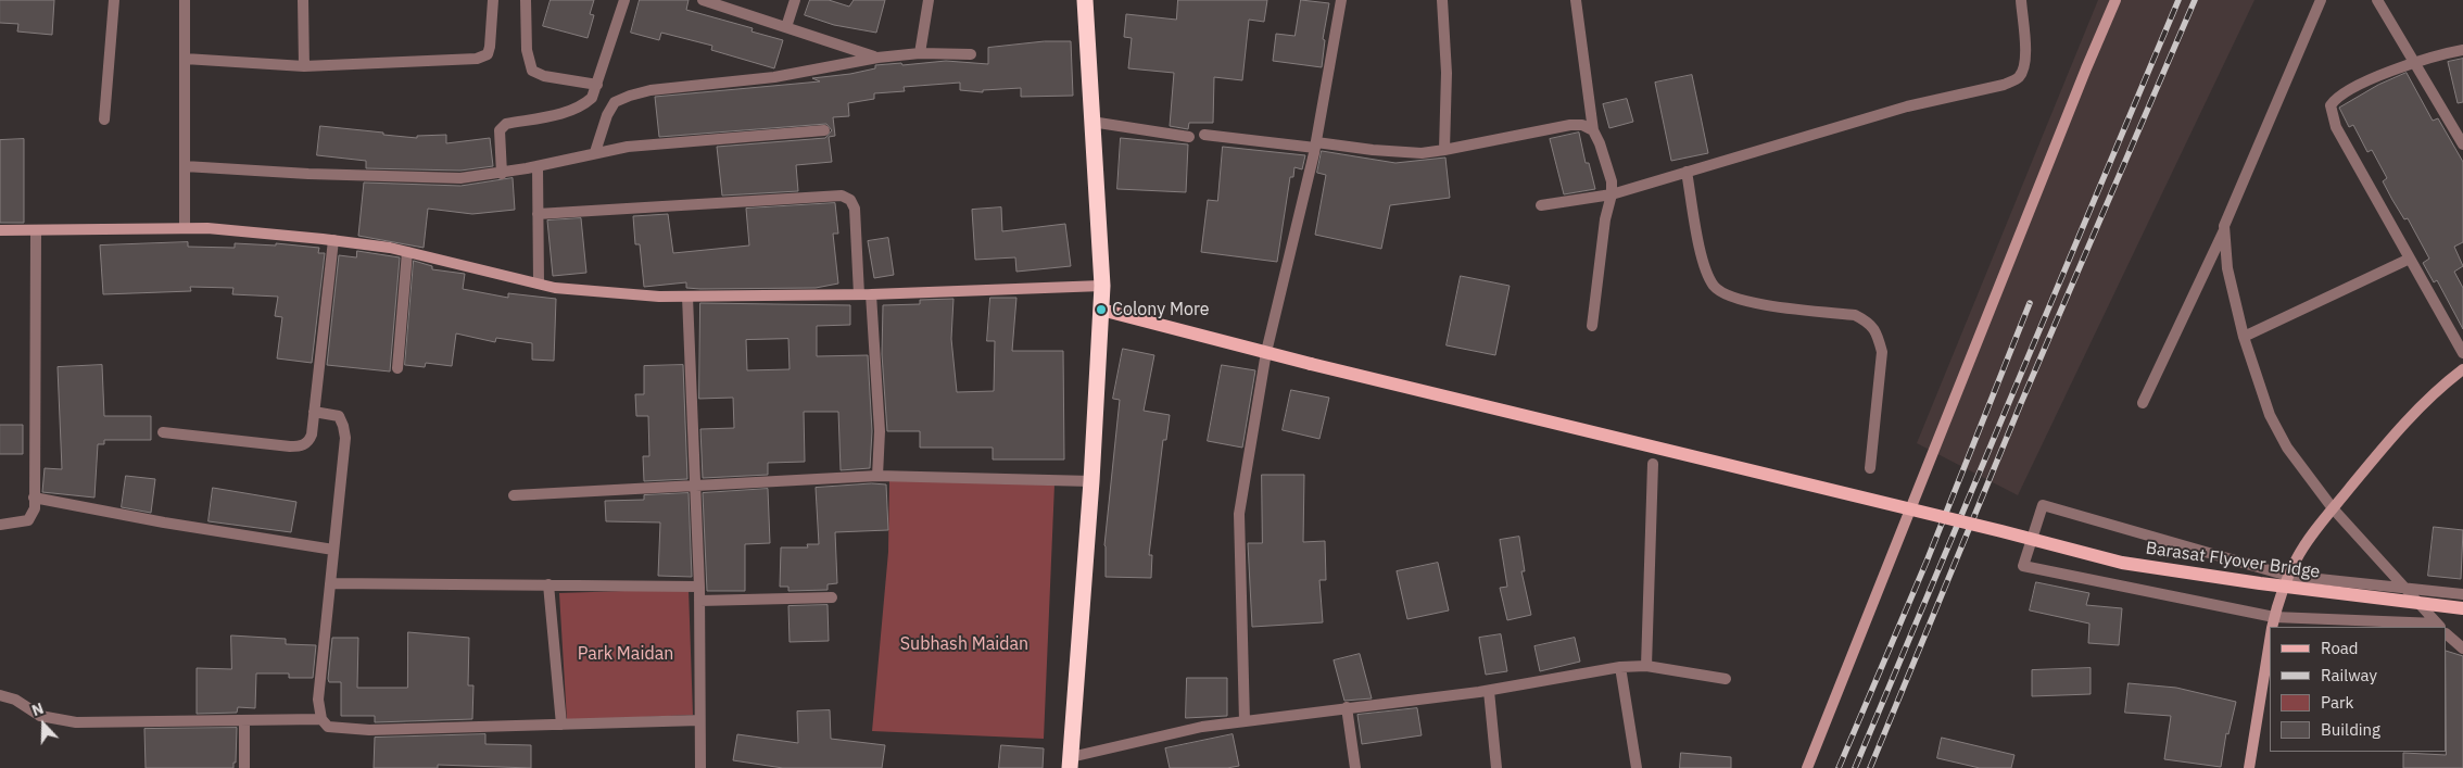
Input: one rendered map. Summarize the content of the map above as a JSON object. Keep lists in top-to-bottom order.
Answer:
{
  "streets": {
    "main road": ["Barasat Flyover Bridge"]
  },
  "parks": ["Subhash Maidan", "Park Maidan"],
  "places": ["Colony More"],
  "legend": [
    "Road",
    "Railway",
    "Park",
    "Building"
  ],
  "north": "top"
}
